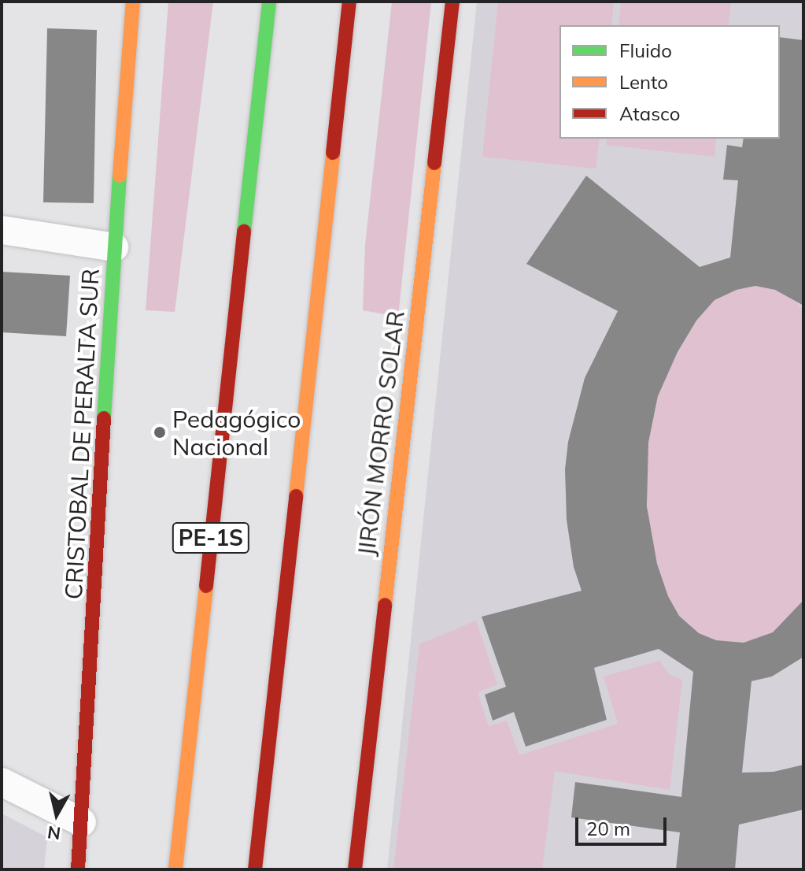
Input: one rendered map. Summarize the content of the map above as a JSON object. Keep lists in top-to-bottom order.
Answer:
{
  "streets": {
    "main road": ["JIRÓN MORRO SOLAR", "CRISTOBAL DE PERALTA SUR", "PE-1S"]
  },
  "places": ["Pedagógico Nacional"],
  "legend": ["Fluido", "Lento", "Atasco"],
  "scale_bar": "20 m",
  "north": "bottom"
}
